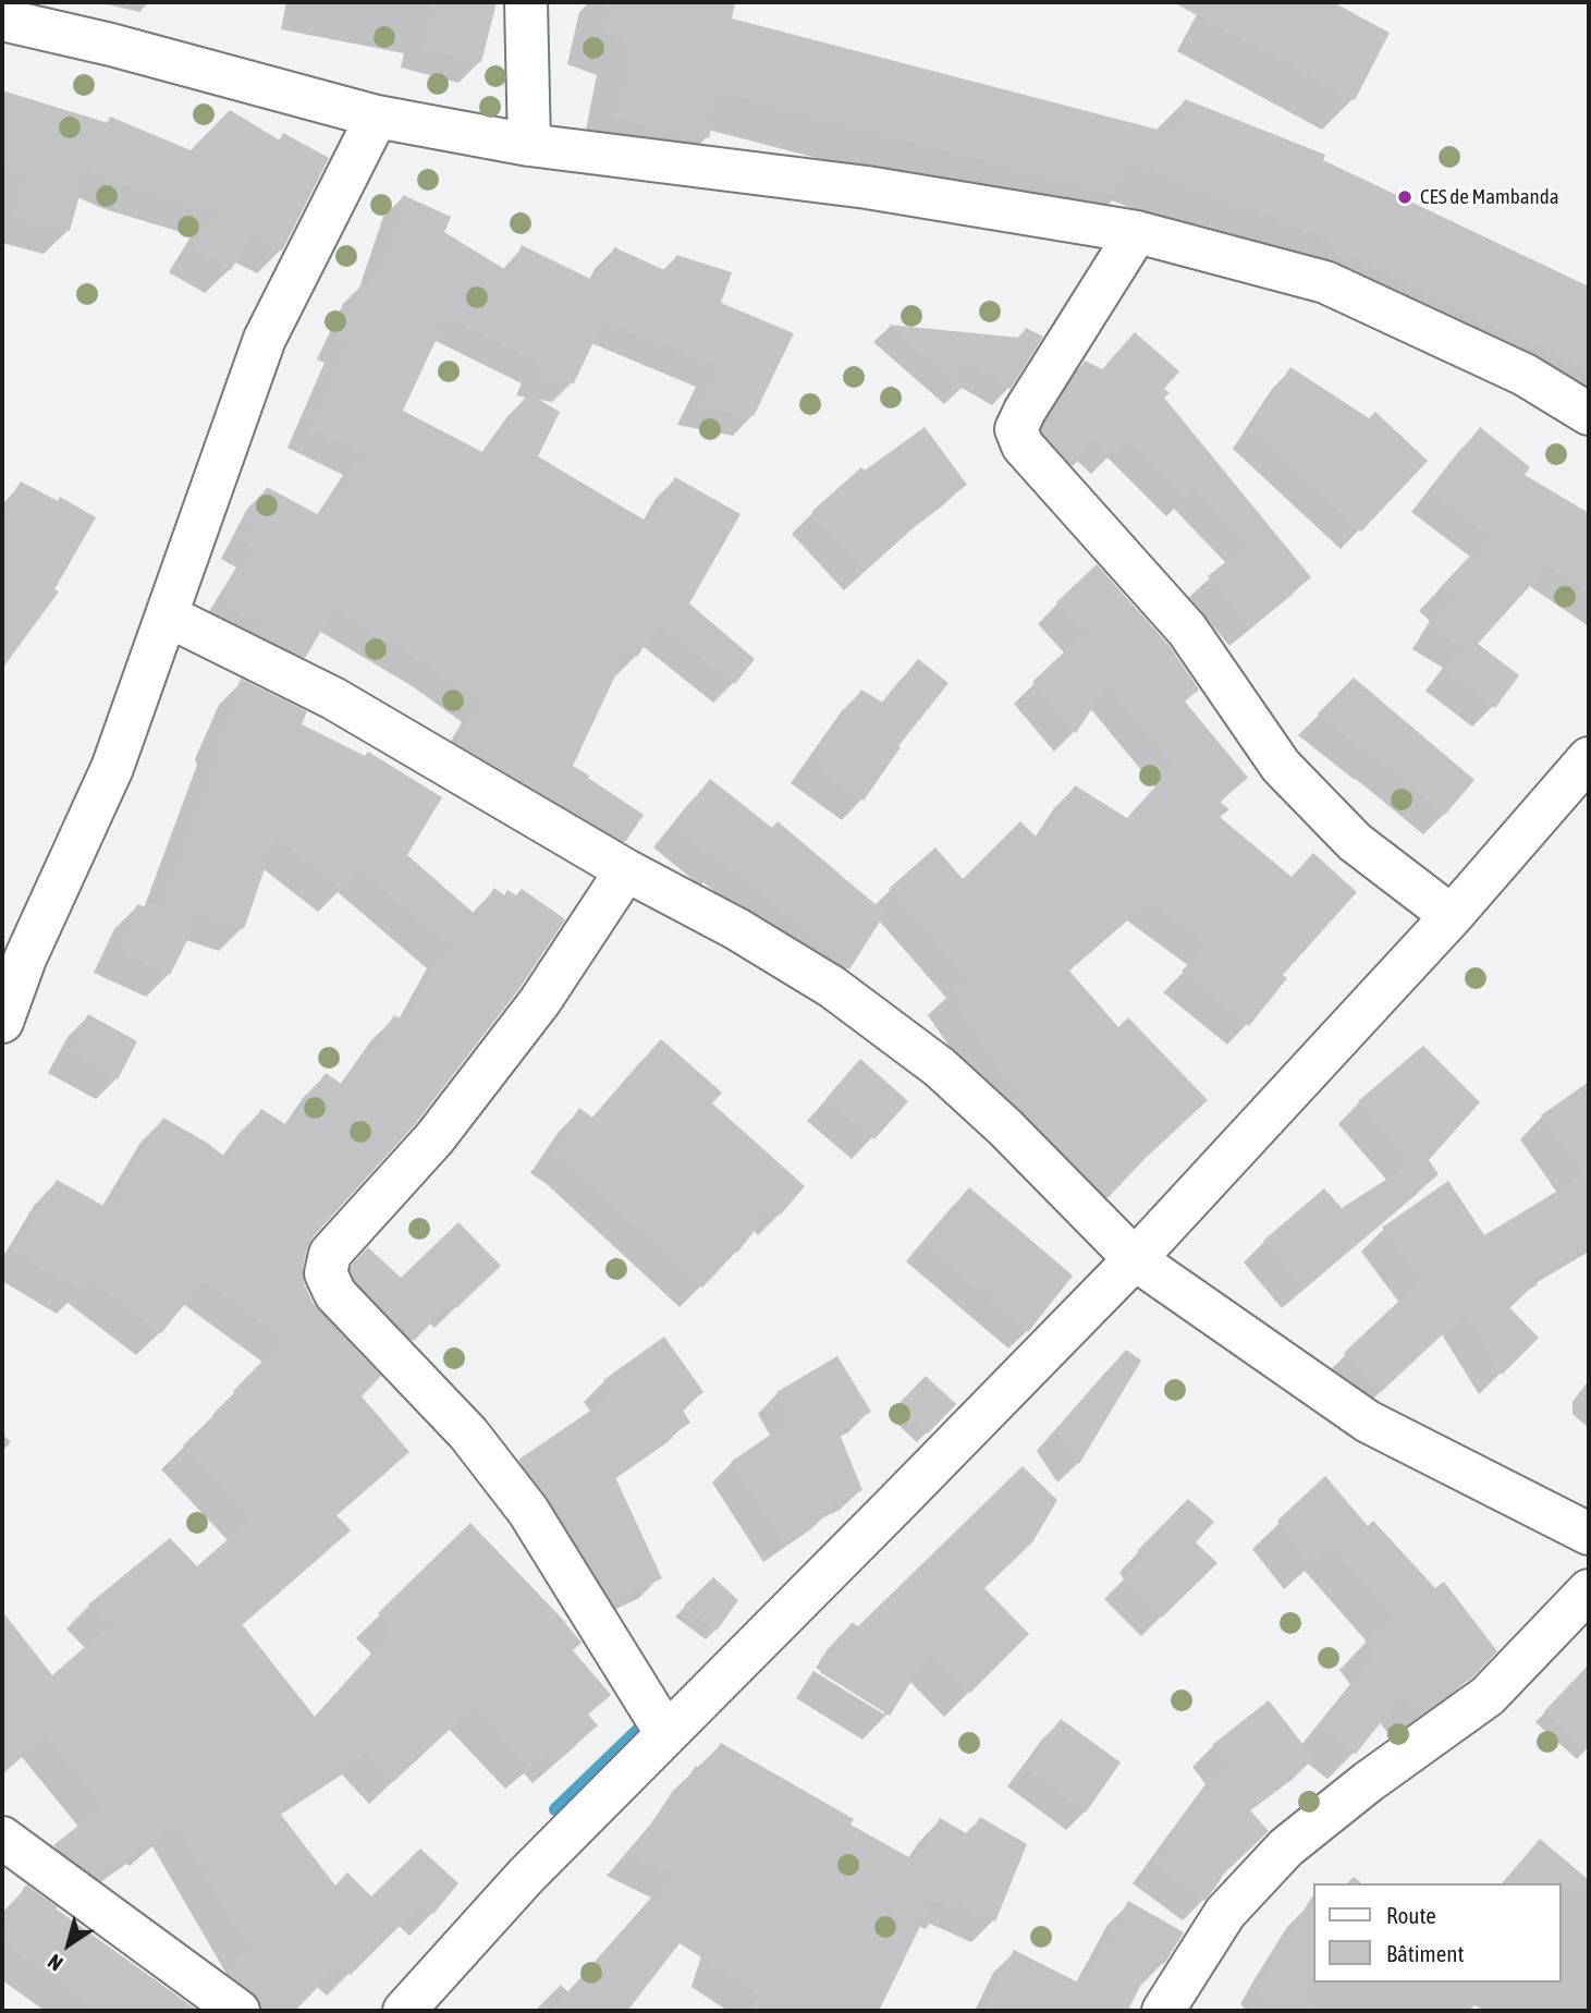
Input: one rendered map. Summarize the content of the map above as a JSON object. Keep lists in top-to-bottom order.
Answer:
{
  "places": ["CES de Mambanda"],
  "legend": ["Route", "Bâtiment"],
  "north": "bottom left"
}
